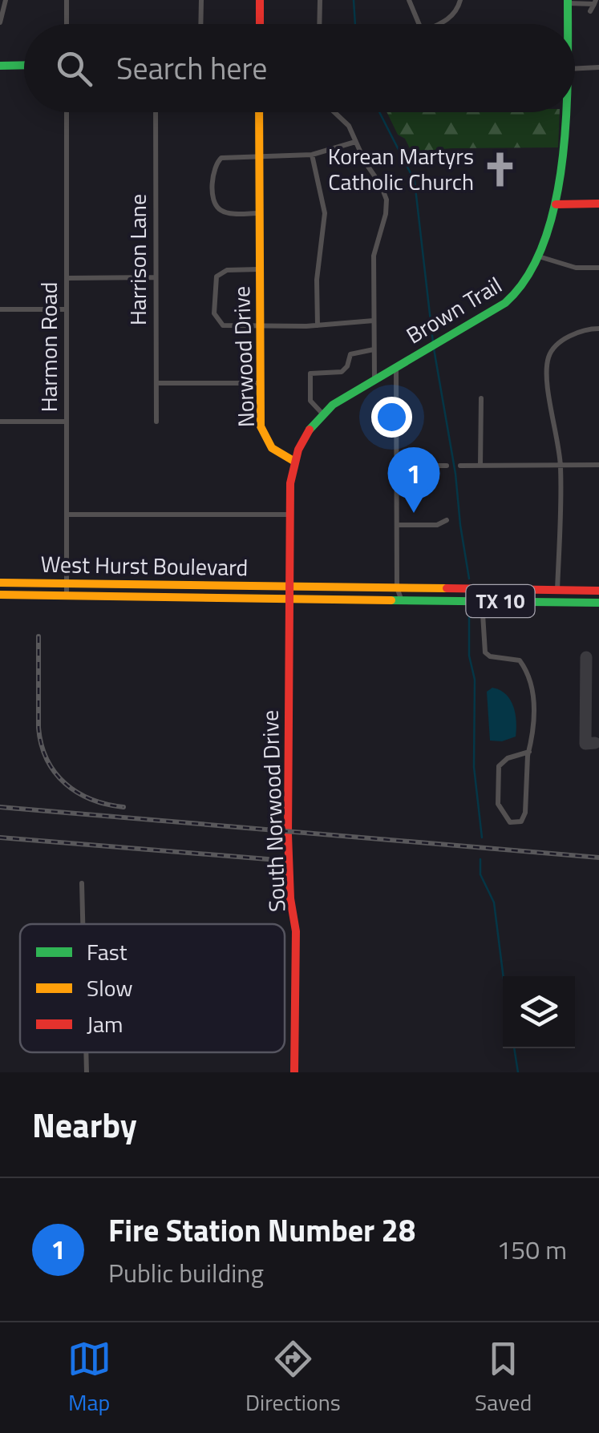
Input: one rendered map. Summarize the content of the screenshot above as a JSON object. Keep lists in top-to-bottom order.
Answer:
{
  "streets": {
    "main road": [
      "Brown Trail",
      "Norwood Drive",
      "West Hurst Boulevard",
      "TX 10",
      "South Norwood Drive"
    ],
    "street": ["Harrison Lane", "Harmon Road"]
  },
  "crossings": [
    ["Brown Trail", "Norwood Drive"],
    ["Harmon Road", "West Hurst Boulevard"],
    ["West Hurst Boulevard", "TX 10"],
    ["West Hurst Boulevard", "South Norwood Drive"],
    ["TX 10", "South Norwood Drive"]
  ],
  "places": {
    "church": ["Korean Martyrs Catholic Church"]
  },
  "legend": ["Fast", "Slow", "Jam"],
  "page": {
    "search": "Search here",
    "pins": "1",
    "heading": "Nearby",
    "list": [
      {
        "mark": "1",
        "name": "Fire Station Number 28",
        "note": "Public building",
        "value": "150 m"
      }
    ],
    "nav": ["Map", "Directions", "Saved"]
  }
}
